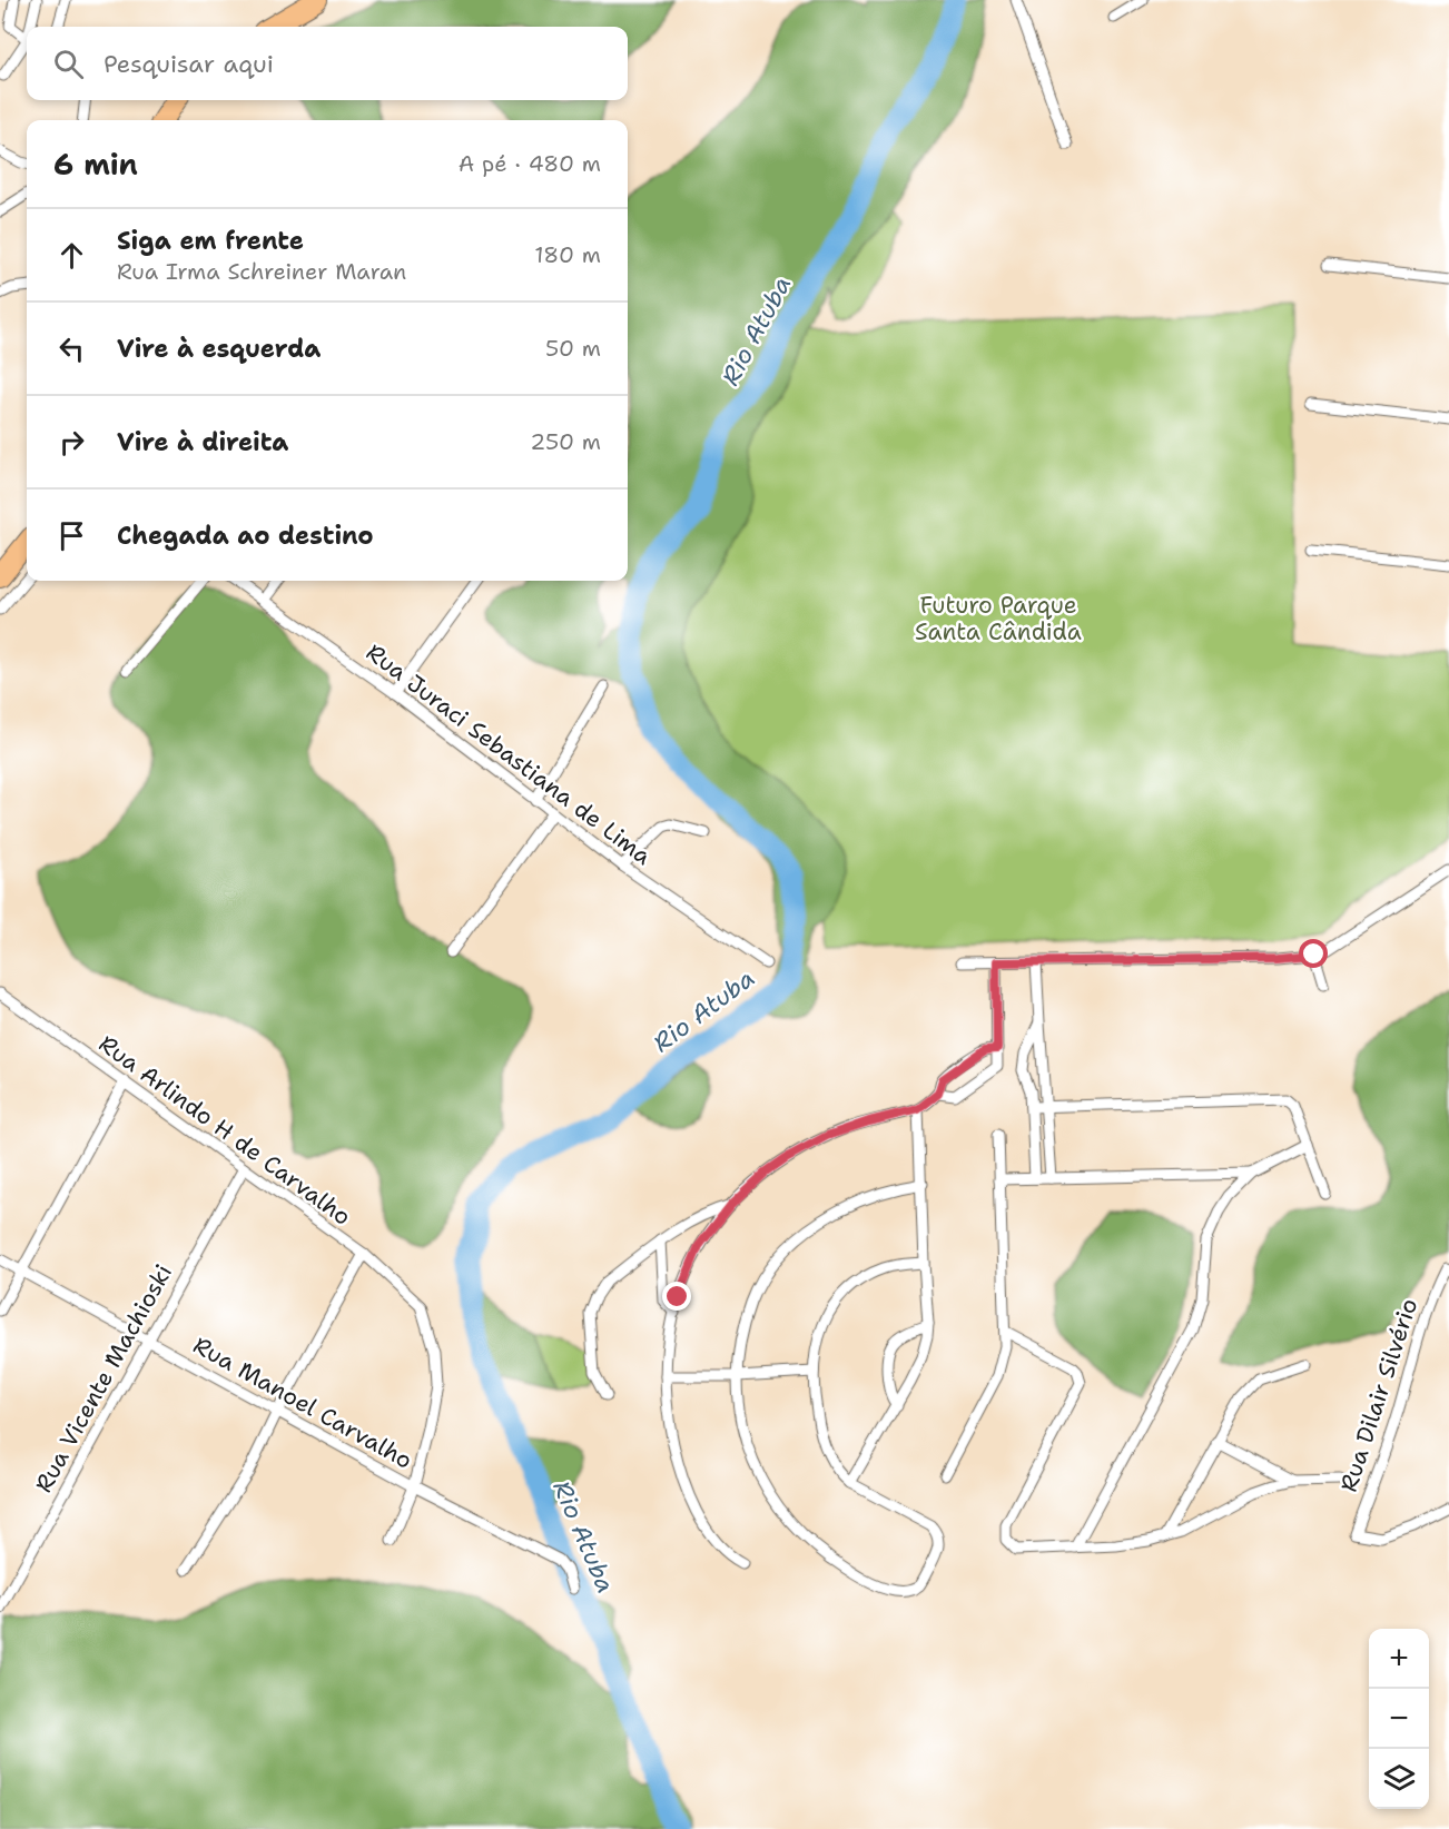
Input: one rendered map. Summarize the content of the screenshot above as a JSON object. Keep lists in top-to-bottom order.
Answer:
{
  "streets": {
    "street": [
      "Rua Juraci Sebastiana de Lima",
      "Rua Arlindo H de Carvalho",
      "Rua Vicente Machioski",
      "Rua Dilair Silvério",
      "Rua Manoel Carvalho"
    ]
  },
  "crossings": [
    ["Rua Arlindo H de Carvalho", "Rua Vicente Machioski"],
    ["Rua Arlindo H de Carvalho", "Rua Manoel Carvalho"],
    ["Rua Vicente Machioski", "Rua Manoel Carvalho"]
  ],
  "water": ["Rio Atuba"],
  "parks": ["Futuro Parque Santa Cândida"],
  "page": {
    "search": "Pesquisar aqui",
    "heading": ["6 min", "A pé · 480 m"],
    "list": [
      ["Siga em frente", "Rua Irma Schreiner Maran", "180 m"],
      ["Vire à esquerda", "50 m"],
      ["Vire à direita", "250 m"],
      "Chegada ao destino"
    ],
    "map_buttons": ["+", "−"]
  }
}
